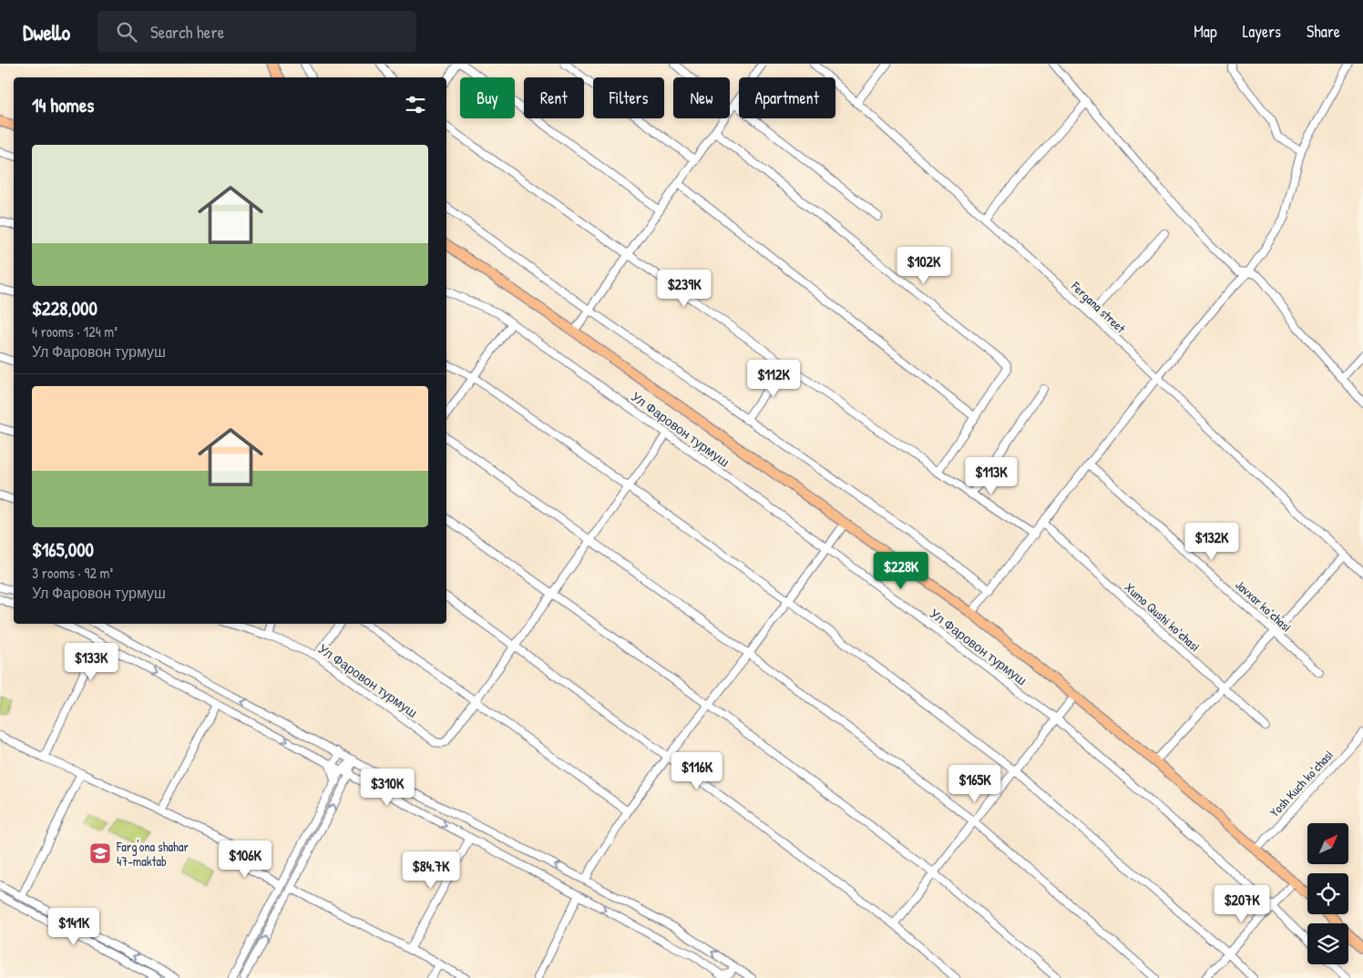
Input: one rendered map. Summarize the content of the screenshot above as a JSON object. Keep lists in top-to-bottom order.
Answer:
{
  "streets": {
    "street": [
      "Fergana street",
      "Ул Фаровон турмуш",
      "Javxar koʻchasi",
      "Xumo Qushi koʻchasi",
      "Yosh Kuch koʻchasi"
    ]
  },
  "places": {
    "school or university": ["Farg'ona shahar 47-maktab"]
  },
  "north": "top right",
  "page": {
    "header": "Dwello",
    "search": "Search here",
    "nav": ["Map", "Layers", "Share"],
    "chip": [
      "Buy",
      "Rent",
      "Filters",
      "New",
      "Apartment"
    ],
    "heading": "14 homes",
    "list": [
      {
        "name": "$228,000",
        "note": "4 rooms · 124 m² · Ул Фаровон турмуш"
      },
      {
        "name": "$165,000",
        "note": "3 rooms · 92 m² · Ул Фаровон турмуш"
      }
    ],
    "price": [
      "$102K",
      "$239K",
      "$112K",
      "$113K",
      "$132K",
      "$228K",
      "$133K",
      "$116K",
      "$165K",
      "$310K",
      "$106K",
      "$84.7K",
      "$207K",
      "$141K"
    ]
  }
}
